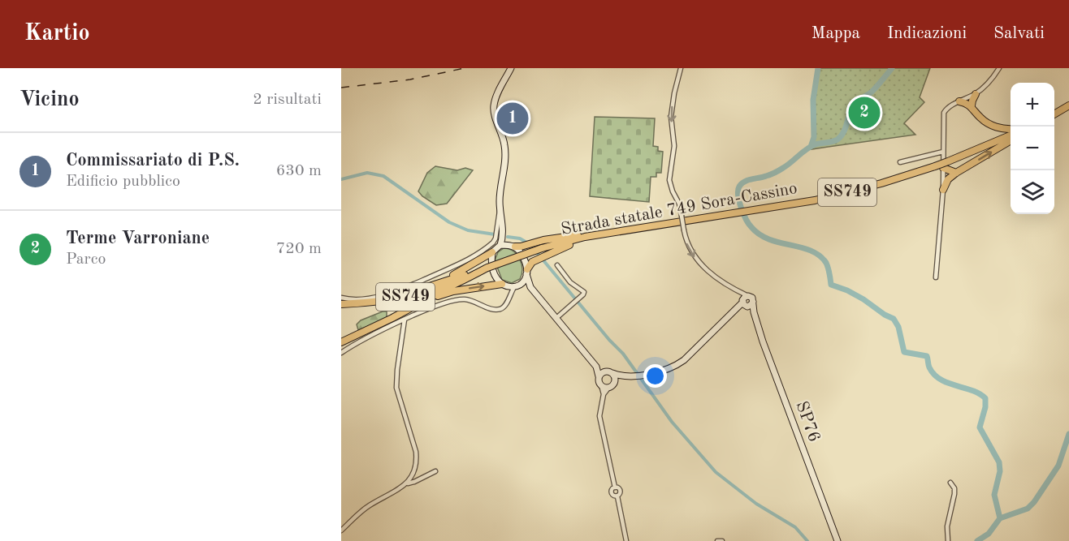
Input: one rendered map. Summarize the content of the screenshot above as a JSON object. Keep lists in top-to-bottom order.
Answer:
{
  "streets": {
    "highway": ["SS749", "Strada statale 749 Sora-Cassino"],
    "street": ["SP76"]
  },
  "page": {
    "header": "Kartio",
    "nav": ["Mappa", "Indicazioni", "Salvati"],
    "heading": ["Vicino", "2 risultati"],
    "map_buttons": ["+", "−"],
    "pins": ["2", "1"],
    "list": [
      {
        "mark": "1",
        "name": "Commissariato di P.S.",
        "note": "Edificio pubblico",
        "value": "630 m"
      },
      {
        "mark": "2",
        "name": "Terme Varroniane",
        "note": "Parco",
        "value": "720 m"
      }
    ]
  }
}
